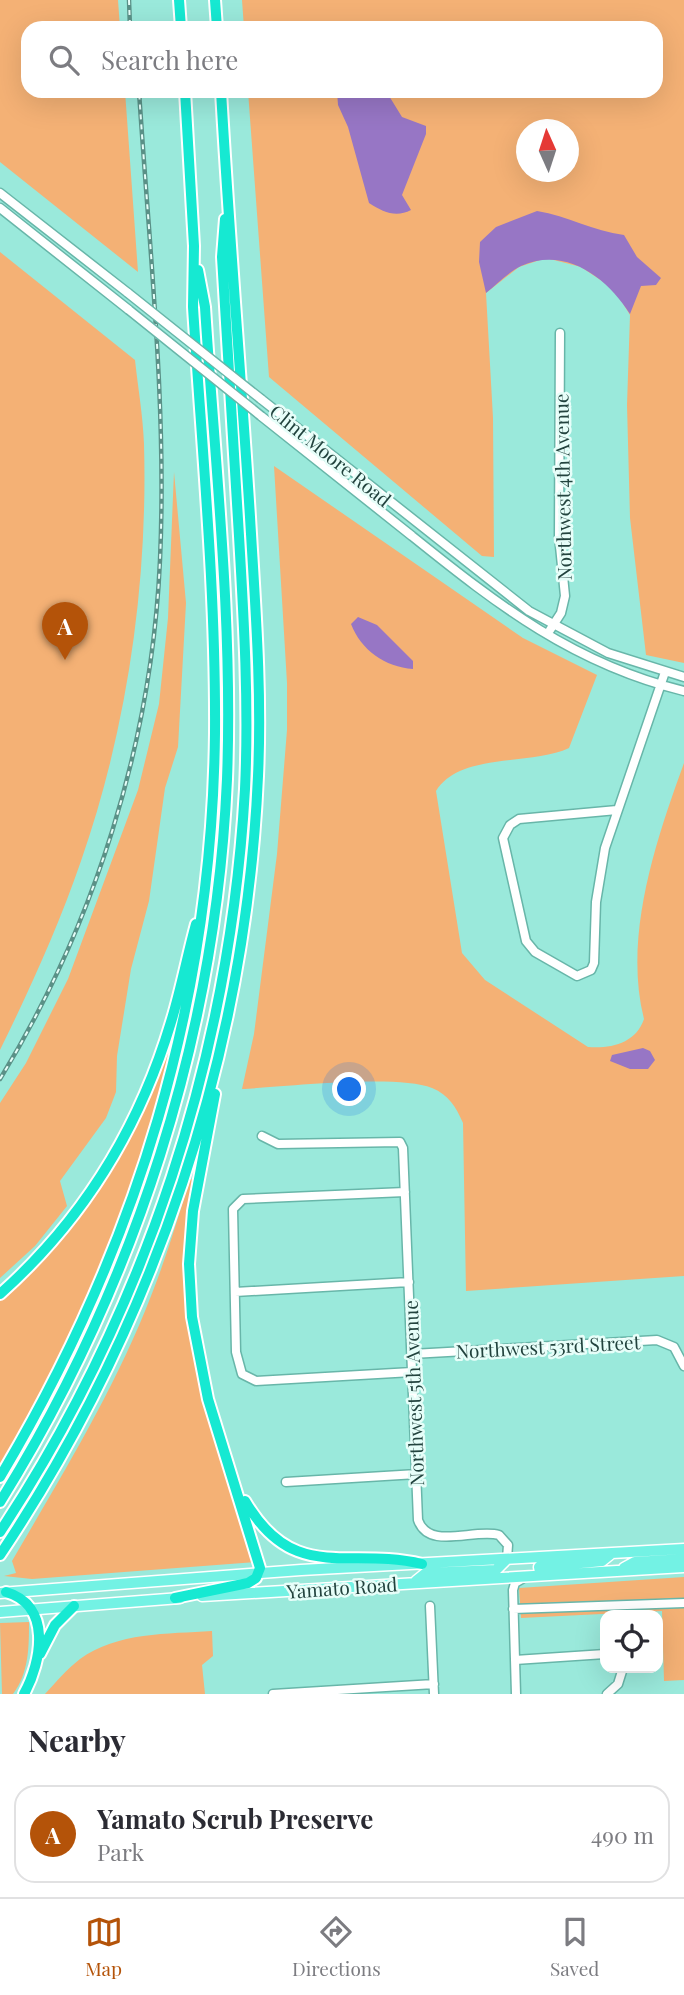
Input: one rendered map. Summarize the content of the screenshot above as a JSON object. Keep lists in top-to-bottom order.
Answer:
{
  "streets": {
    "main road": ["Yamato Road"],
    "street": [
      "Clint Moore Road",
      "Northwest 4th Avenue",
      "Northwest 53rd Street",
      "Northwest 5th Avenue"
    ]
  },
  "crossings": [
    ["Clint Moore Road", "Northwest 4th Avenue"],
    ["Northwest 53rd Street", "Northwest 5th Avenue"],
    ["Northwest 5th Avenue", "Yamato Road"]
  ],
  "north": "top",
  "page": {
    "search": "Search here",
    "pins": "A",
    "heading": "Nearby",
    "list": [
      {
        "mark": "A",
        "name": "Yamato Scrub Preserve",
        "note": "Park",
        "value": "490 m"
      }
    ],
    "nav": ["Map", "Directions", "Saved"]
  }
}
